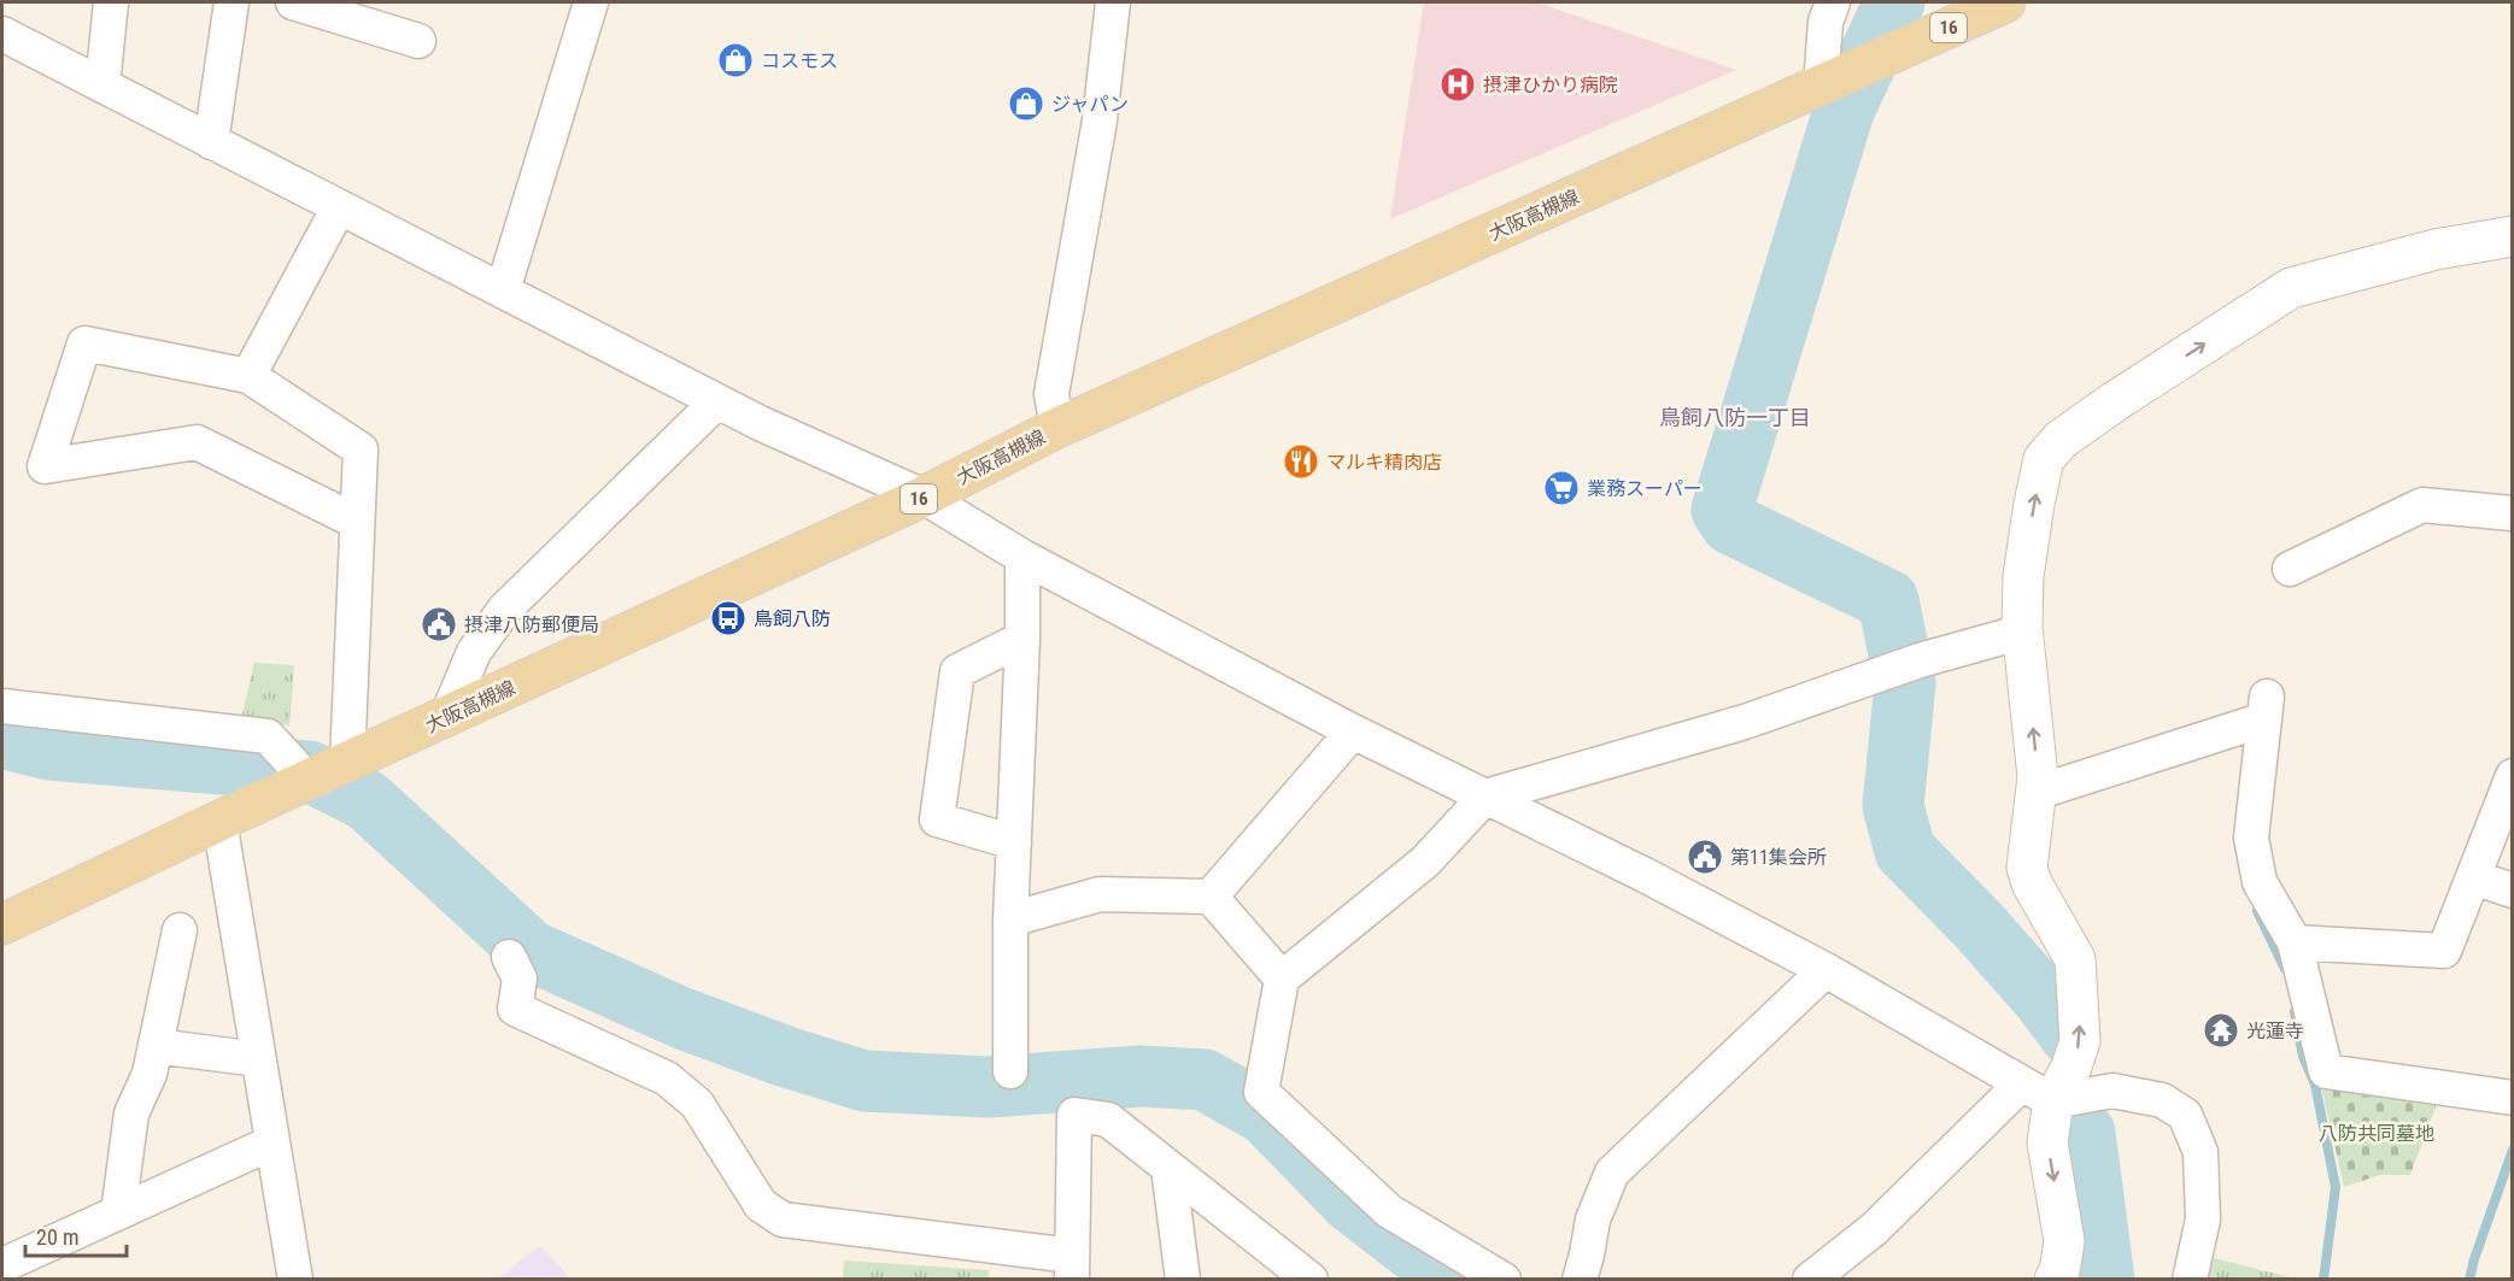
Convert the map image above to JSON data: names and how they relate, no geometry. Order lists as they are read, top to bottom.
{
  "streets": {
    "main road": ["16", "大阪高槻線"]
  },
  "districts": ["鳥飼八防一丁目"],
  "parks": ["八防共同墓地"],
  "places": {
    "shop": ["コスモス", "ジャパン"],
    "hospital": ["摂津ひかり病院"],
    "restaurant": ["マルキ精肉店"],
    "supermarket": ["業務スーパー"],
    "bus stop": ["鳥飼八防"],
    "public building": ["摂津八防郵便局", "第11集会所"],
    "temple": ["光蓮寺"]
  },
  "scale_bar": "20 m"
}
